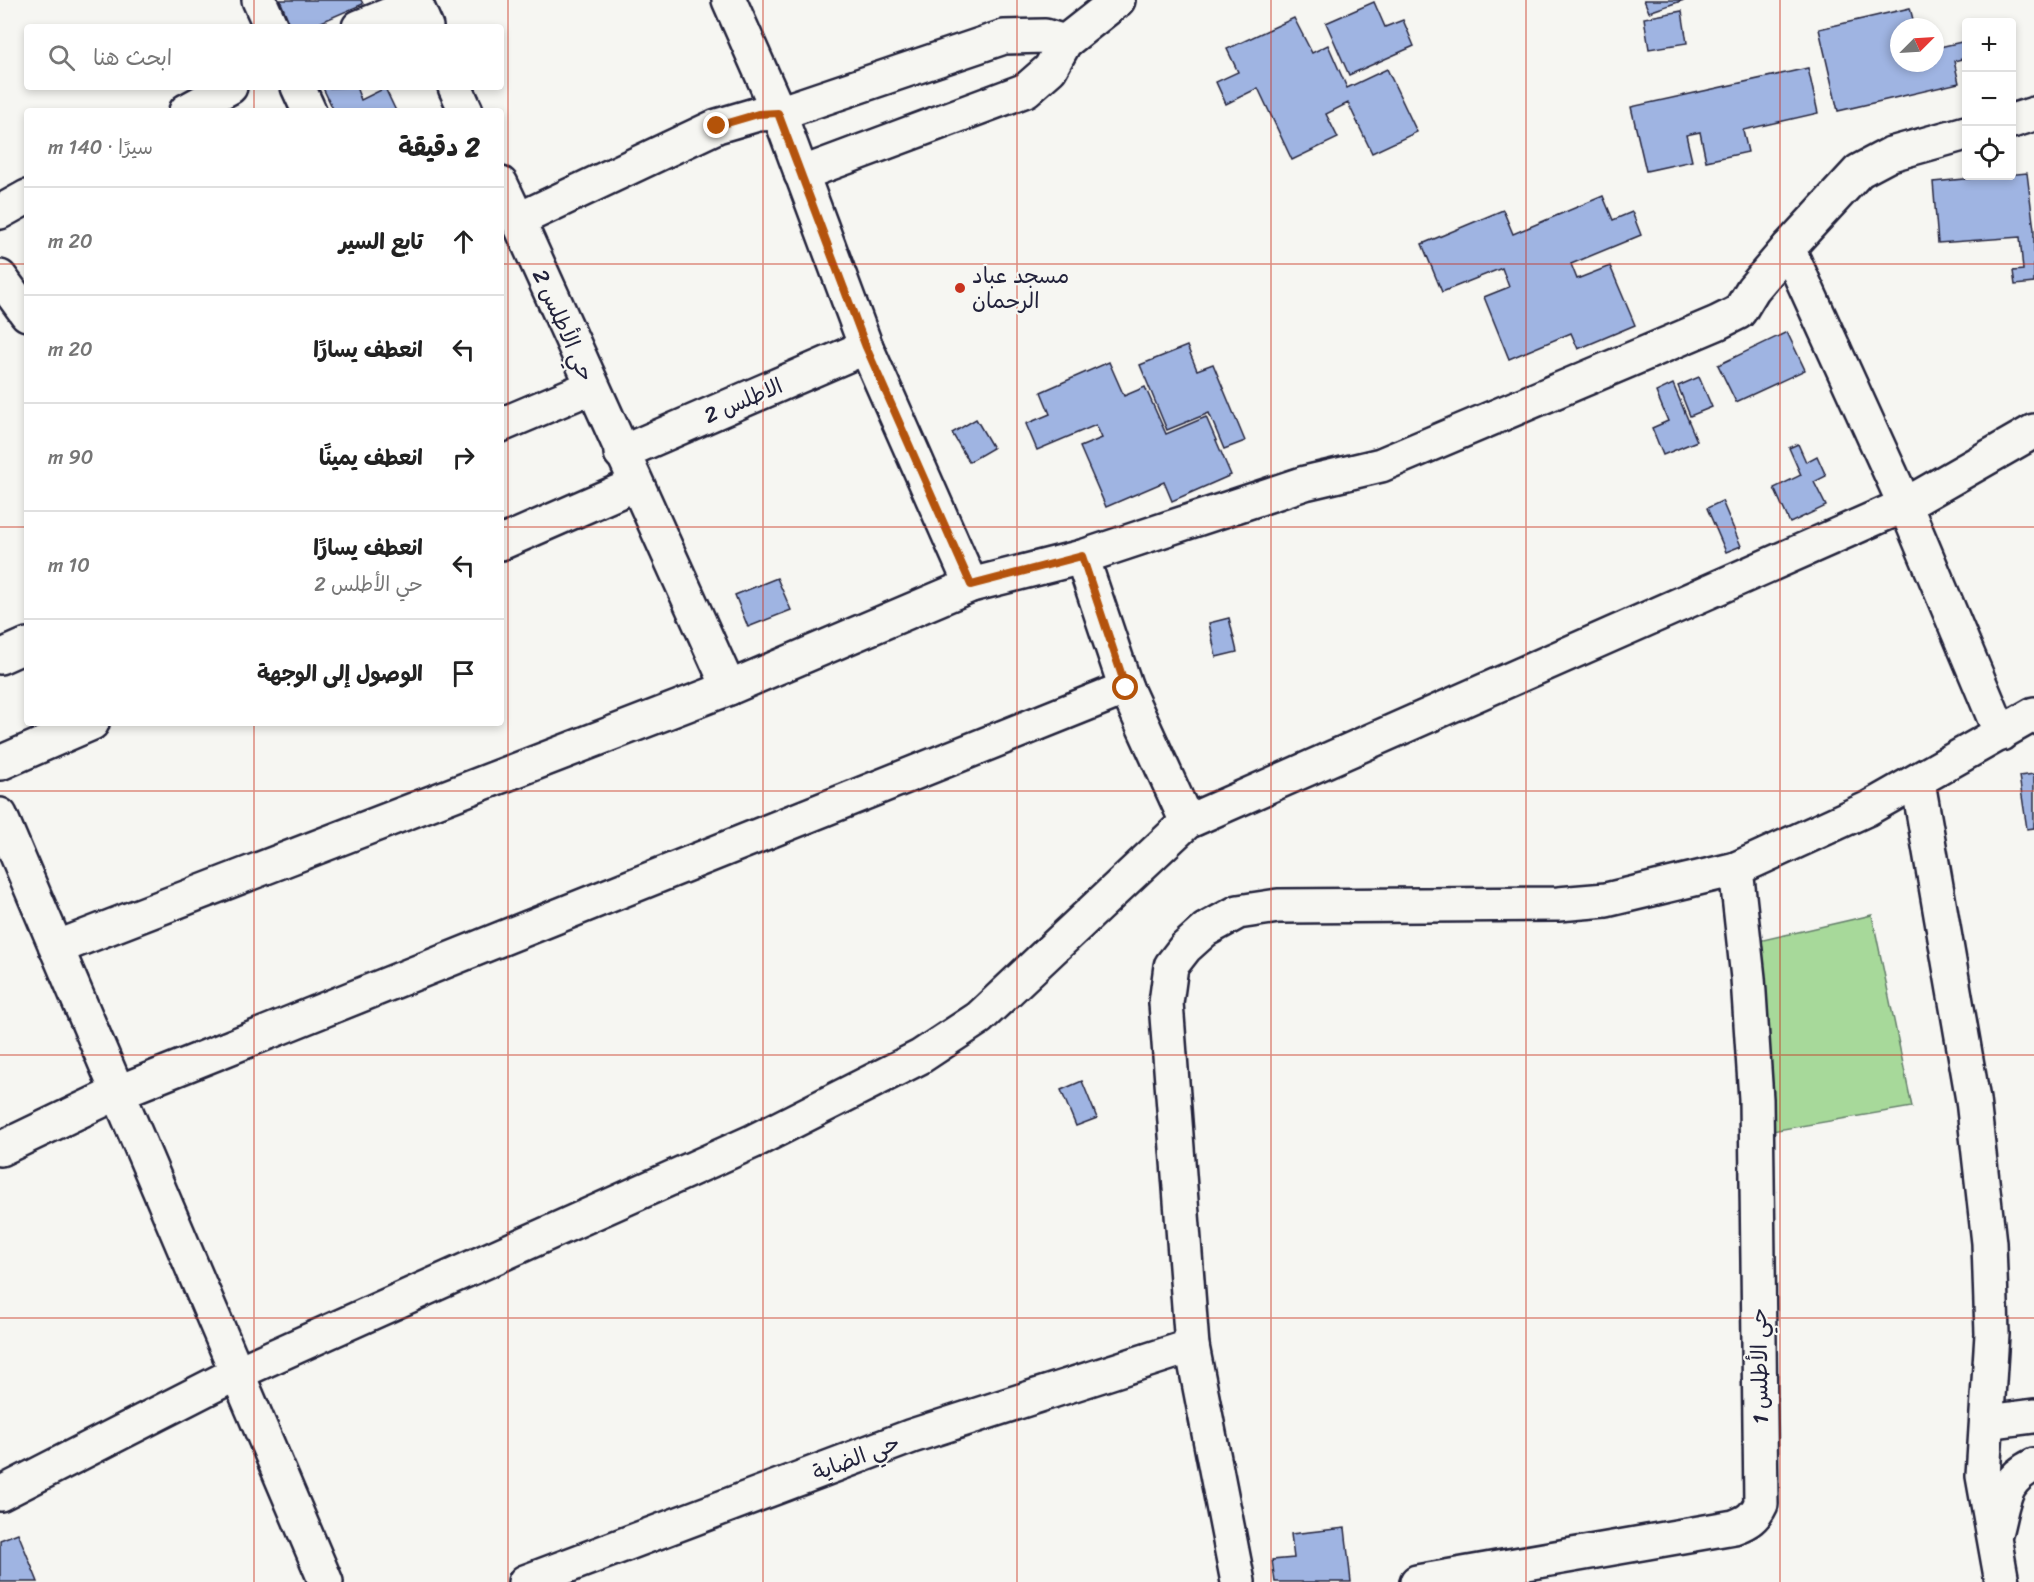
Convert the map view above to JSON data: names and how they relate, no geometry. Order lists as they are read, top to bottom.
{
  "streets": {
    "street": [
      "حي الأطلس 2",
      "الاطلس 2",
      "حي الأطلس 1",
      "حي الضاية"
    ]
  },
  "crossings": [
    ["حي الأطلس 2", "الاطلس 2"]
  ],
  "places": ["مسجد عباد الرحمان"],
  "north": "top right",
  "page": {
    "map_buttons": ["+", "−"],
    "search": "ابحث هنا",
    "heading": ["2 دقيقة", "سيرًا · 140 m"],
    "list": [
      ["تابع السير", "20 m"],
      ["انعطف يسارًا", "20 m"],
      ["انعطف يمينًا", "90 m"],
      ["انعطف يسارًا", "حي الأطلس 2", "10 m"],
      "الوصول إلى الوجهة"
    ]
  }
}
